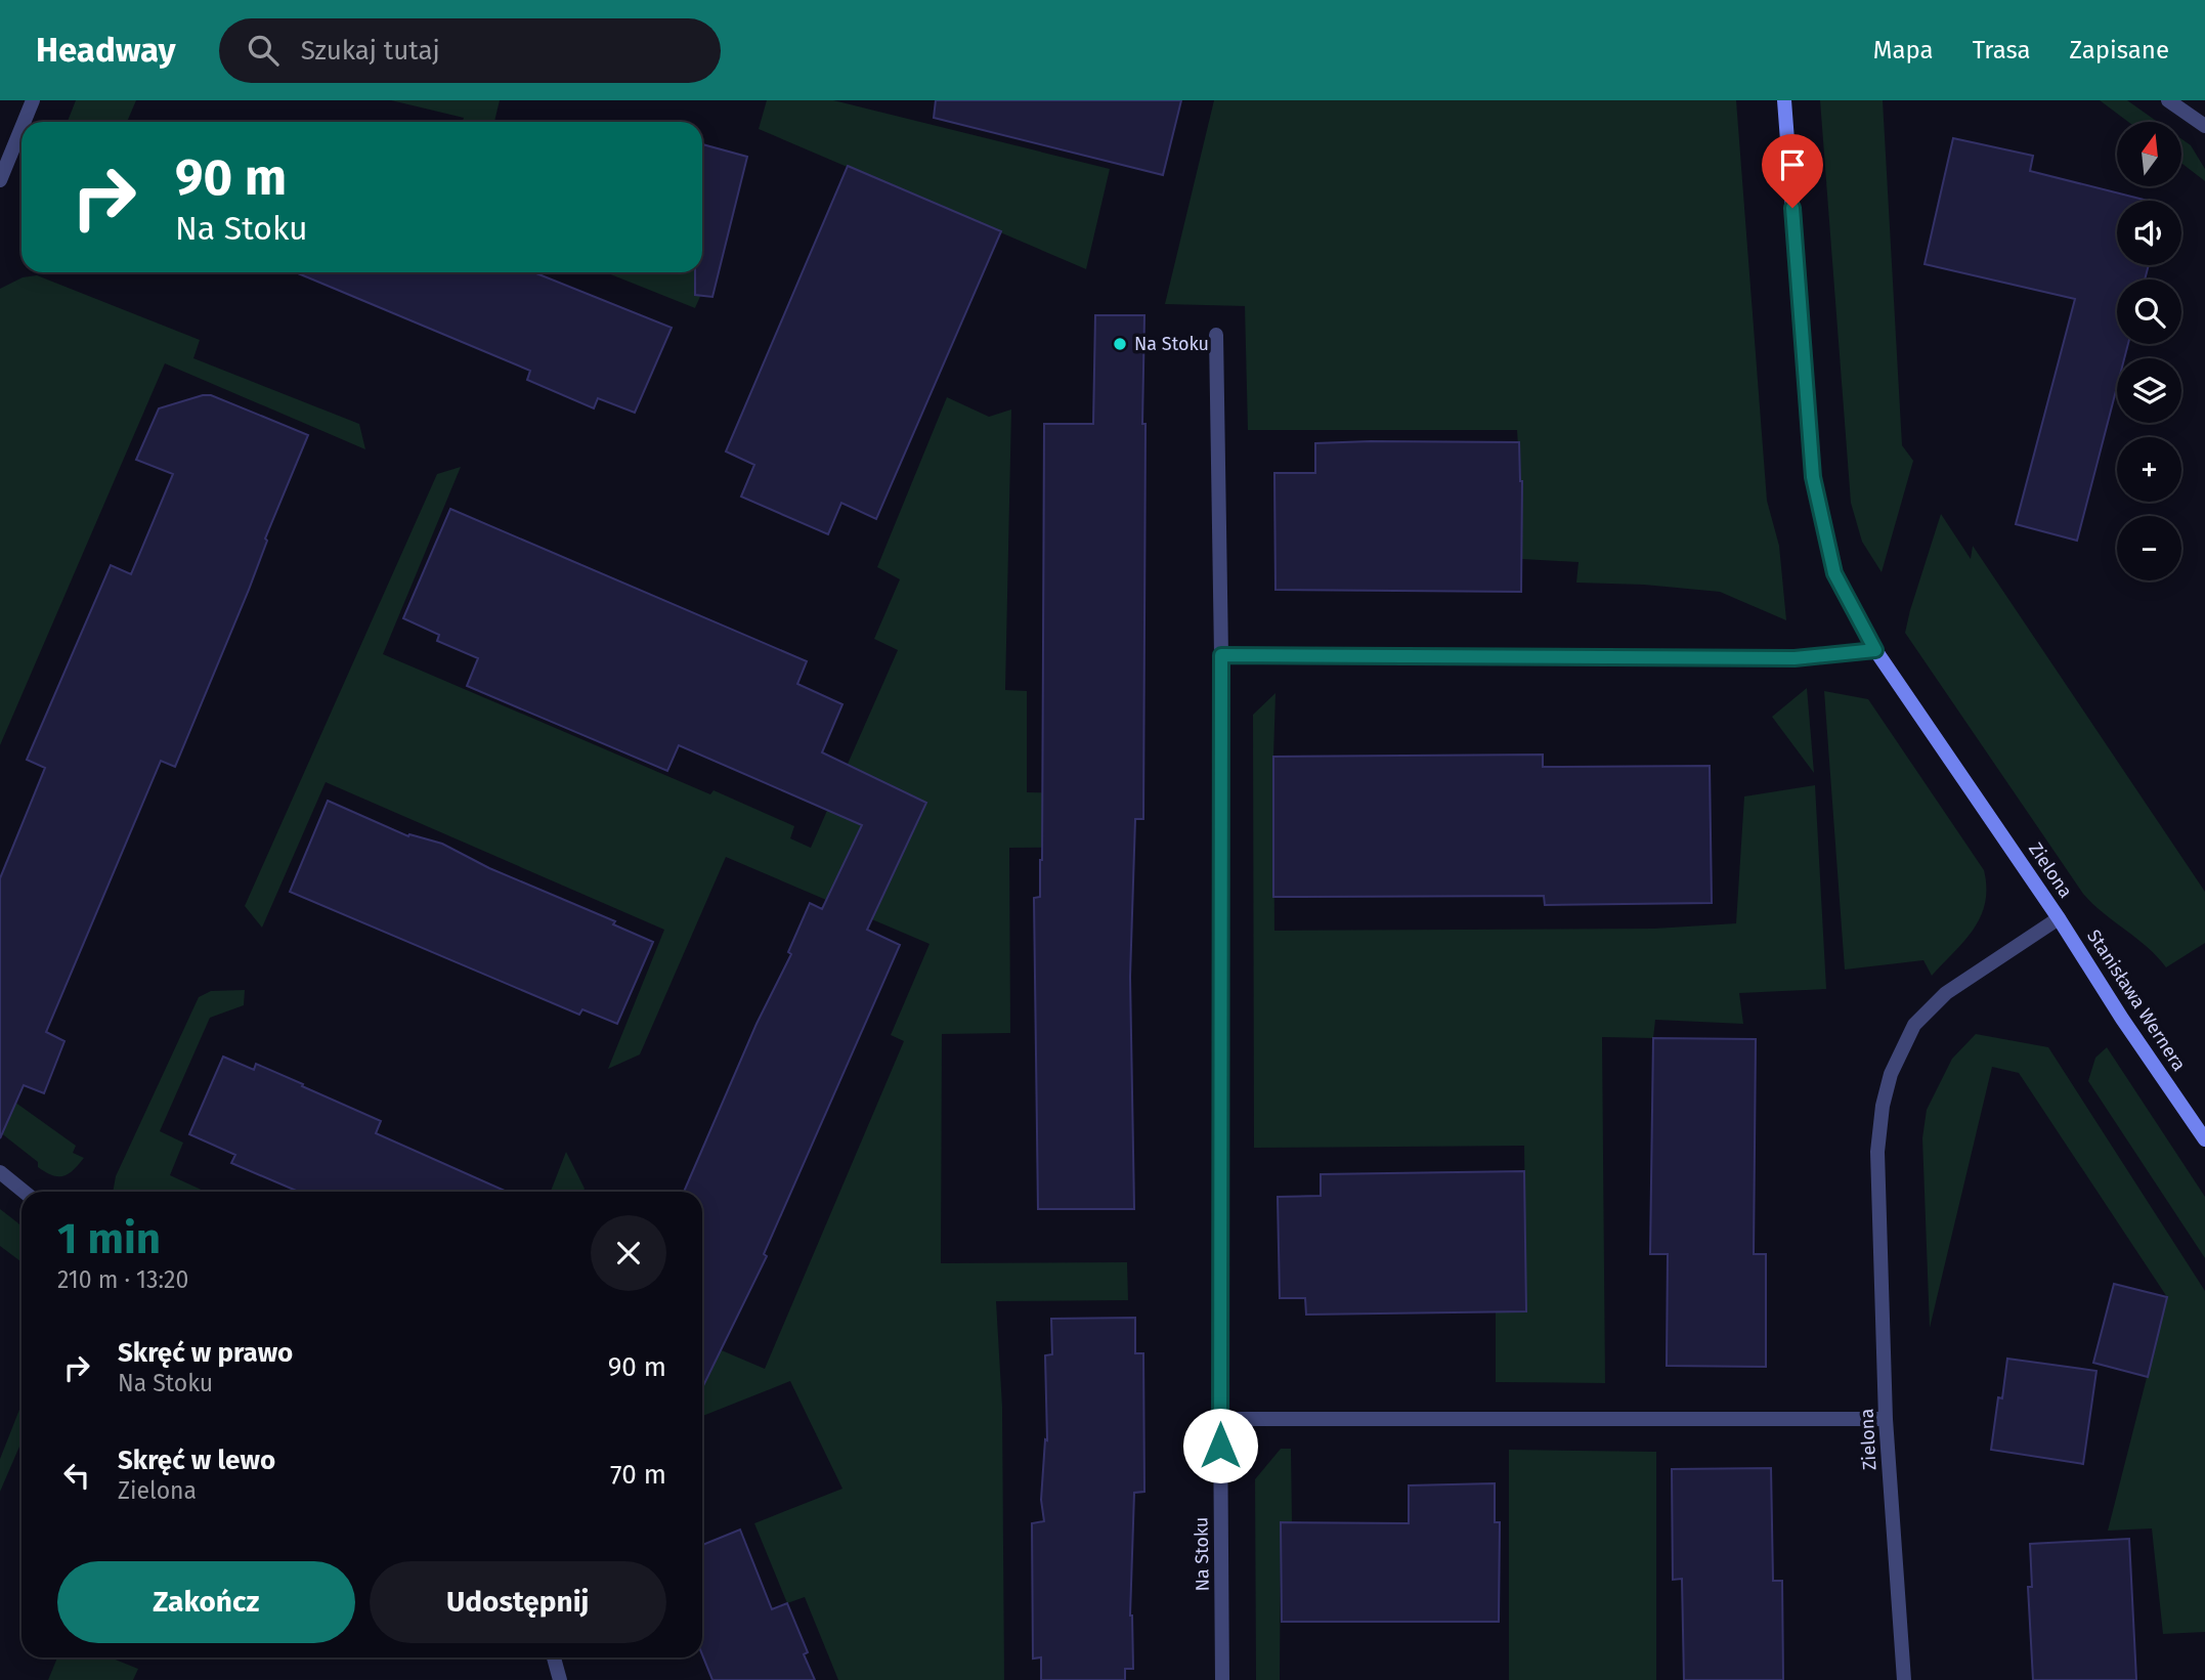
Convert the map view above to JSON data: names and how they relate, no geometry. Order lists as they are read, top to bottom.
{
  "streets": {
    "street": ["Zielona", "Stanisława Wernera", "Na Stoku"]
  },
  "crossings": [
    ["Zielona", "Stanisława Wernera"]
  ],
  "places": ["Na Stoku"],
  "north": "top",
  "page": {
    "header": "Headway",
    "search": "Szukaj tutaj",
    "nav": ["Mapa", "Trasa", "Zapisane"],
    "map_buttons": ["+", "−"],
    "turn": ["90 m", "Na Stoku"],
    "heading": ["1 min", "210 m · 13:20"],
    "list": [
      {
        "name": "Skręć w prawo",
        "note": "Na Stoku",
        "value": "90 m"
      },
      {
        "name": "Skręć w lewo",
        "note": "Zielona",
        "value": "70 m"
      }
    ],
    "buttons": ["Zakończ", "Udostępnij"]
  }
}
